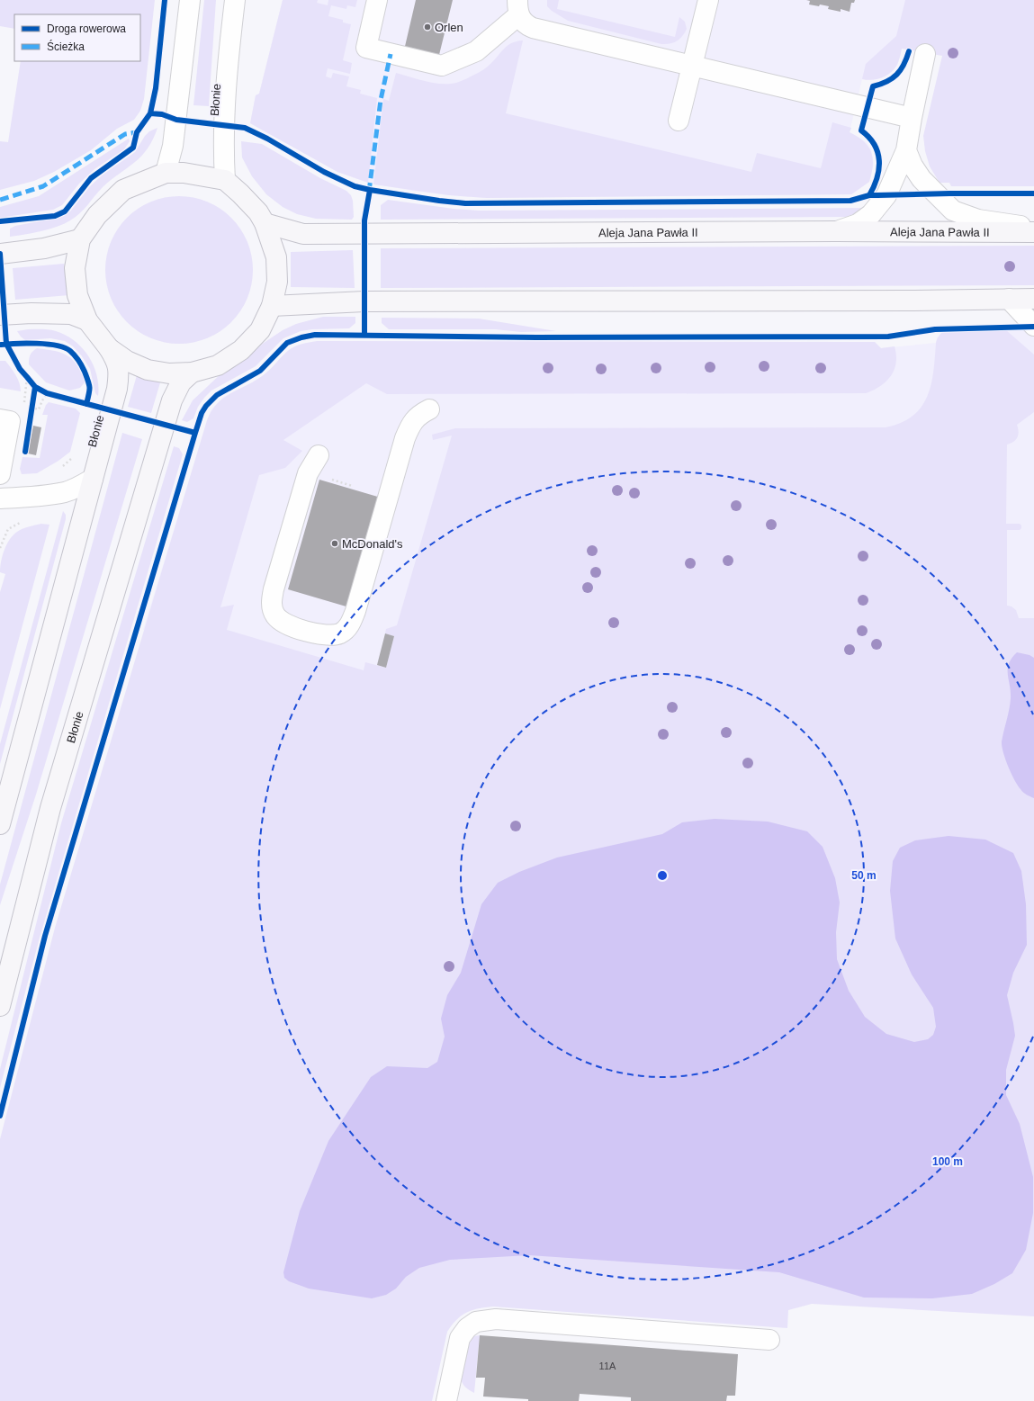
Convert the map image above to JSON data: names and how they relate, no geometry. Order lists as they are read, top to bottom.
{
  "streets": {
    "main road": ["Błonie", "Aleja Jana Pawła II"]
  },
  "places": ["Orlen", "McDonald's"],
  "house_numbers": ["11A"],
  "legend": ["Droga rowerowa", "Ścieżka"],
  "rings": ["50 m", "100 m"]
}
